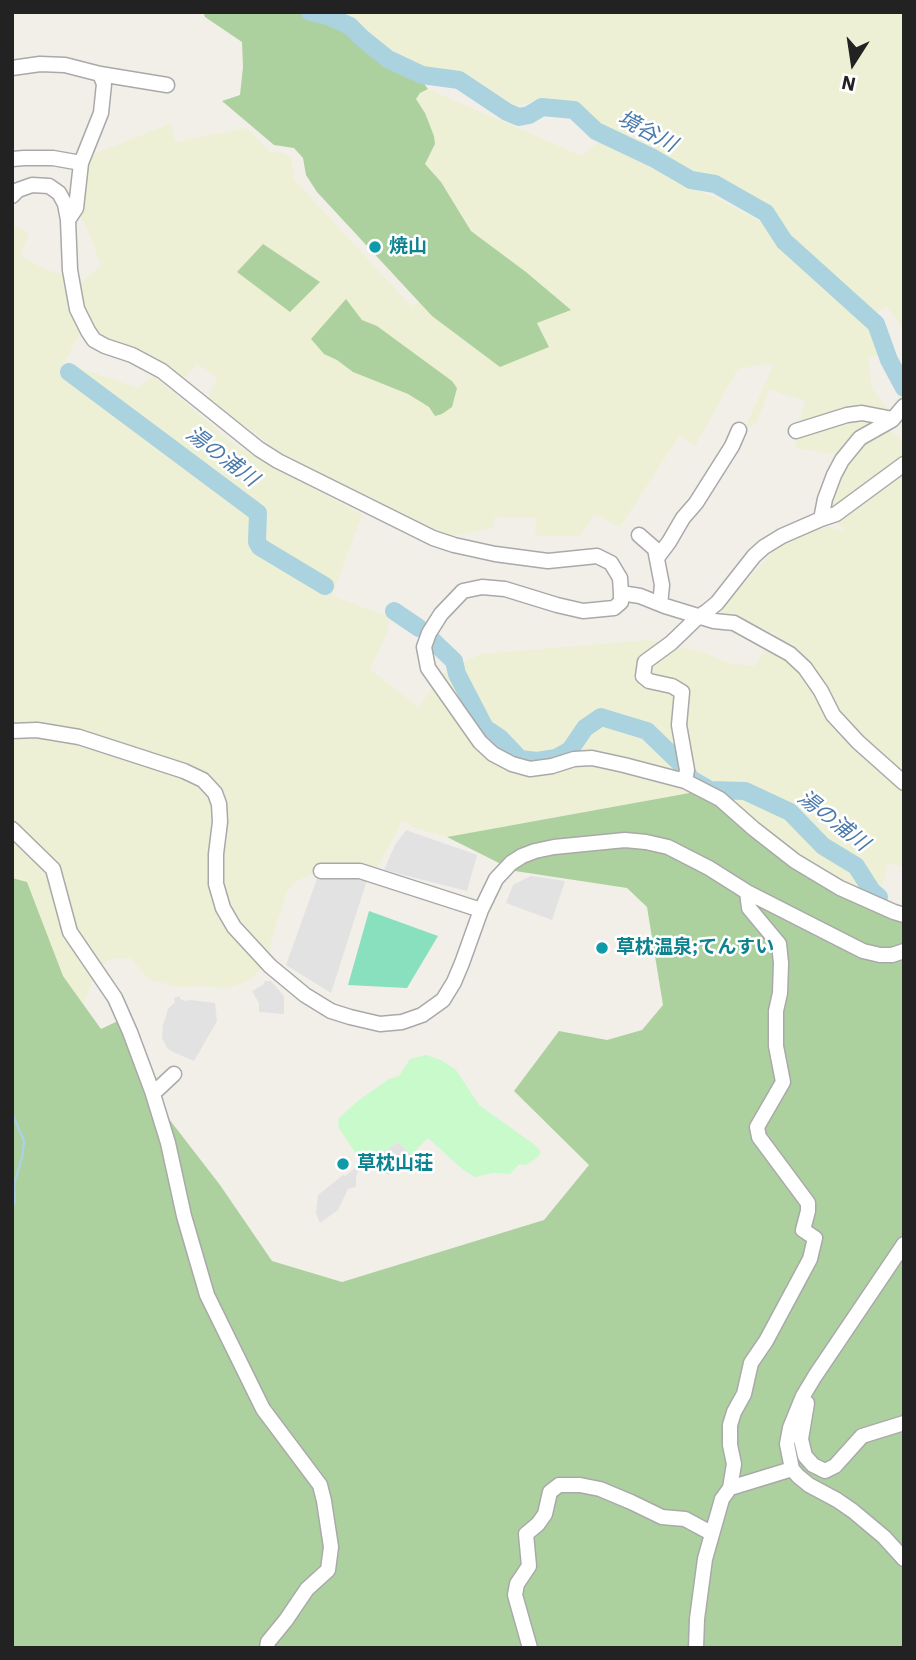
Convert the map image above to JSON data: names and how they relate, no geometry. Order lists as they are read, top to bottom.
{
  "water": ["境谷川", "湯の浦川"],
  "places": ["焼山", "草枕温泉;てんすい", "草枕山荘"],
  "north": "bottom"
}
